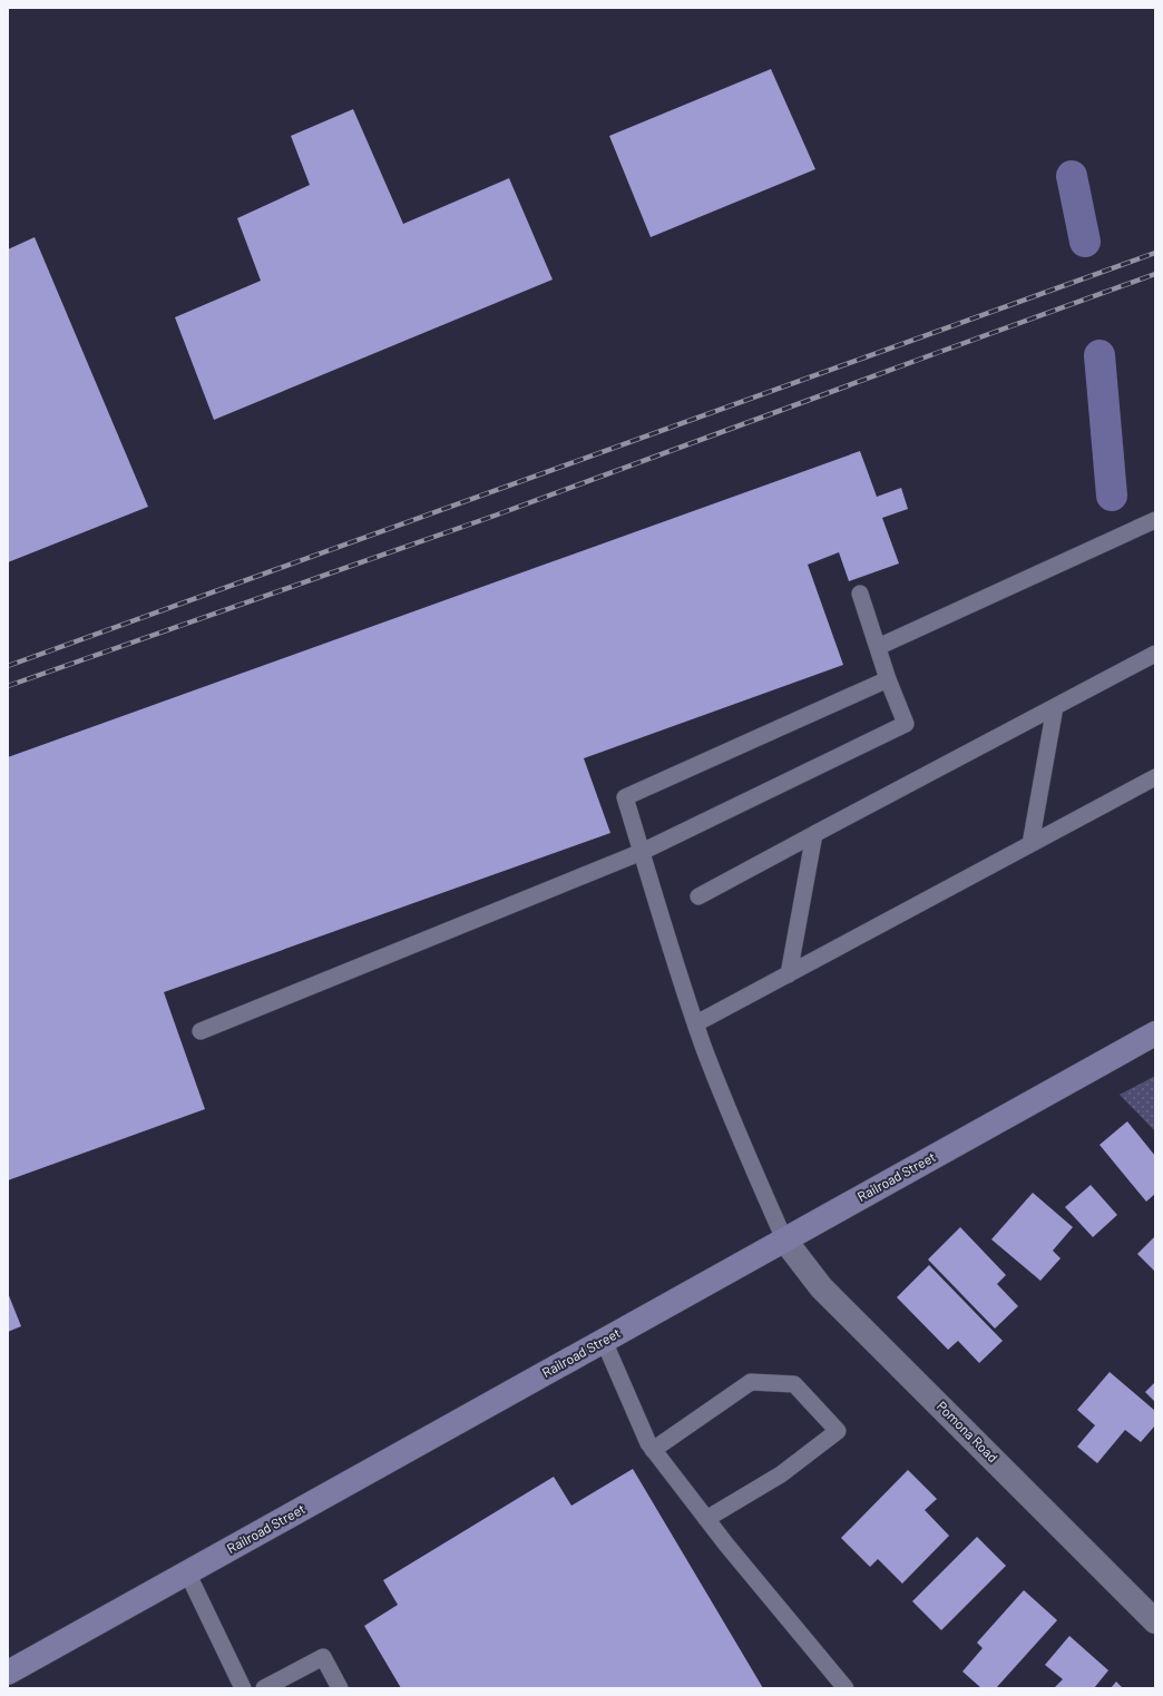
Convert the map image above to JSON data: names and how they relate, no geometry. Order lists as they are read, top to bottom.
{
  "streets": {
    "main road": ["Railroad Street"],
    "street": ["Pomona Road"]
  },
  "crossings": [
    ["Railroad Street", "Pomona Road"]
  ]
}
